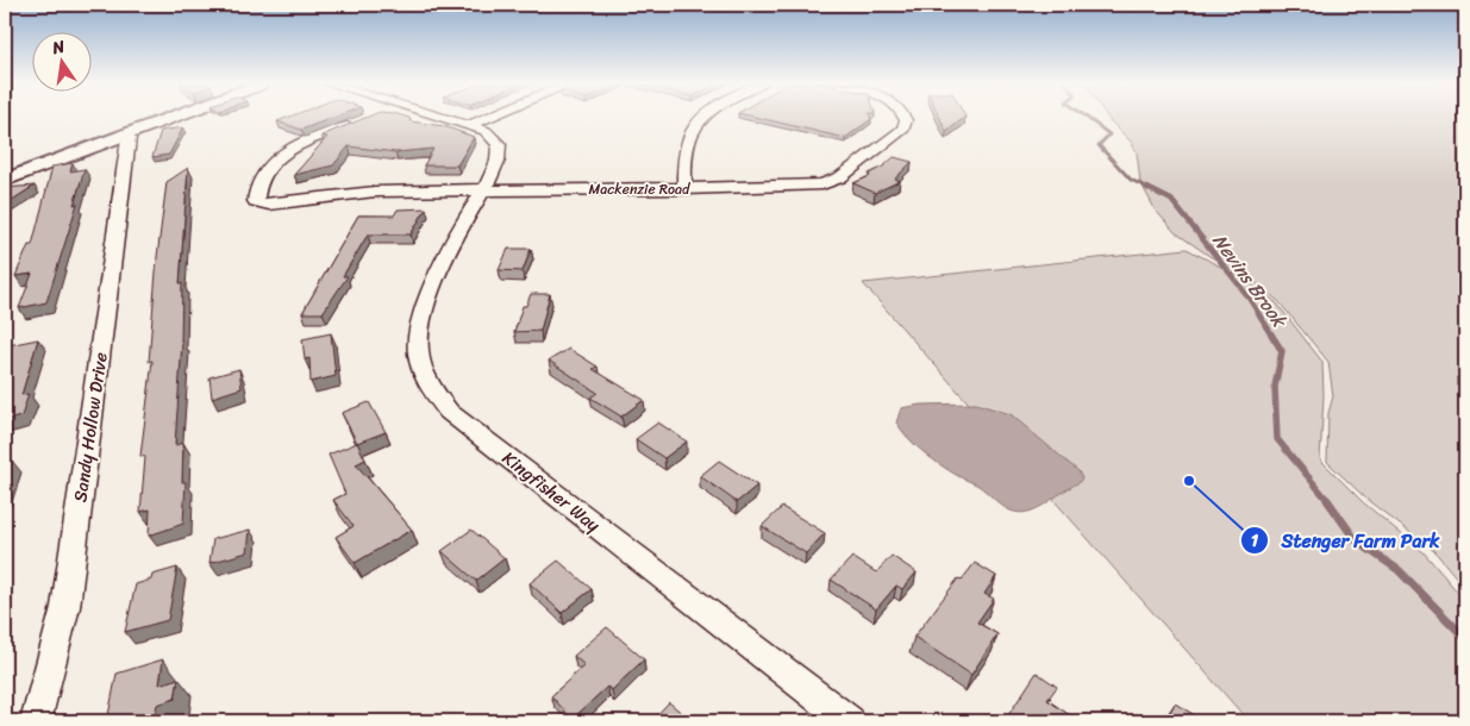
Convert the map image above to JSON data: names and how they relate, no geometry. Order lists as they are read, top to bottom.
{
  "streets": {
    "street": ["Mackenzie Road", "Sandy Hollow Drive", "Kingfisher Way"]
  },
  "crossings": [
    ["Mackenzie Road", "Kingfisher Way"]
  ],
  "water": ["Nevins Brook"],
  "places": ["Stenger Farm Park"],
  "north": "top"
}
